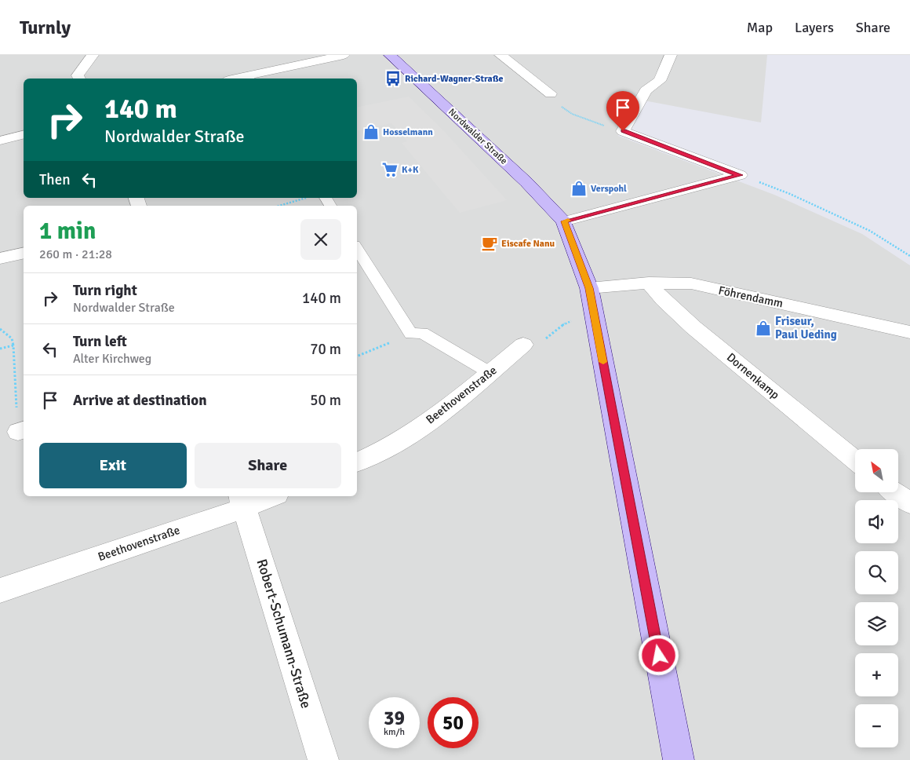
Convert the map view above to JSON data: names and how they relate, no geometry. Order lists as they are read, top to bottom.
{
  "streets": {
    "main road": ["Nordwalder Straße"],
    "street": [
      "Föhrendamm",
      "Dornenkamp",
      "Beethovenstraße",
      "Robert-Schumann-Straße"
    ]
  },
  "crossings": [
    ["Nordwalder Straße", "Föhrendamm"],
    ["Föhrendamm", "Dornenkamp"],
    ["Beethovenstraße", "Robert-Schumann-Straße"]
  ],
  "places": {
    "bus stop": ["Richard-Wagner-Straße"],
    "shop": ["Hosselmann", "Verspohl", "Friseur, Paul Ueding"],
    "supermarket": ["K+K"],
    "cafe": ["Eiscafe Nanu"]
  },
  "north": "top left",
  "page": {
    "header": "Turnly",
    "nav": ["Map", "Layers", "Share"],
    "turn": ["140 m", "Nordwalder Straße"],
    "then": "Then",
    "heading": ["1 min", "260 m · 21:28"],
    "list": [
      {
        "name": "Turn right",
        "note": "Nordwalder Straße",
        "value": "140 m"
      },
      {
        "name": "Turn left",
        "note": "Alter Kirchweg",
        "value": "70 m"
      },
      {
        "name": "Arrive at destination",
        "value": "50 m"
      }
    ],
    "buttons": ["Exit", "Share"],
    "map_buttons": ["+", "−"],
    "speed": "39 km/h",
    "limit": "50"
  }
}
